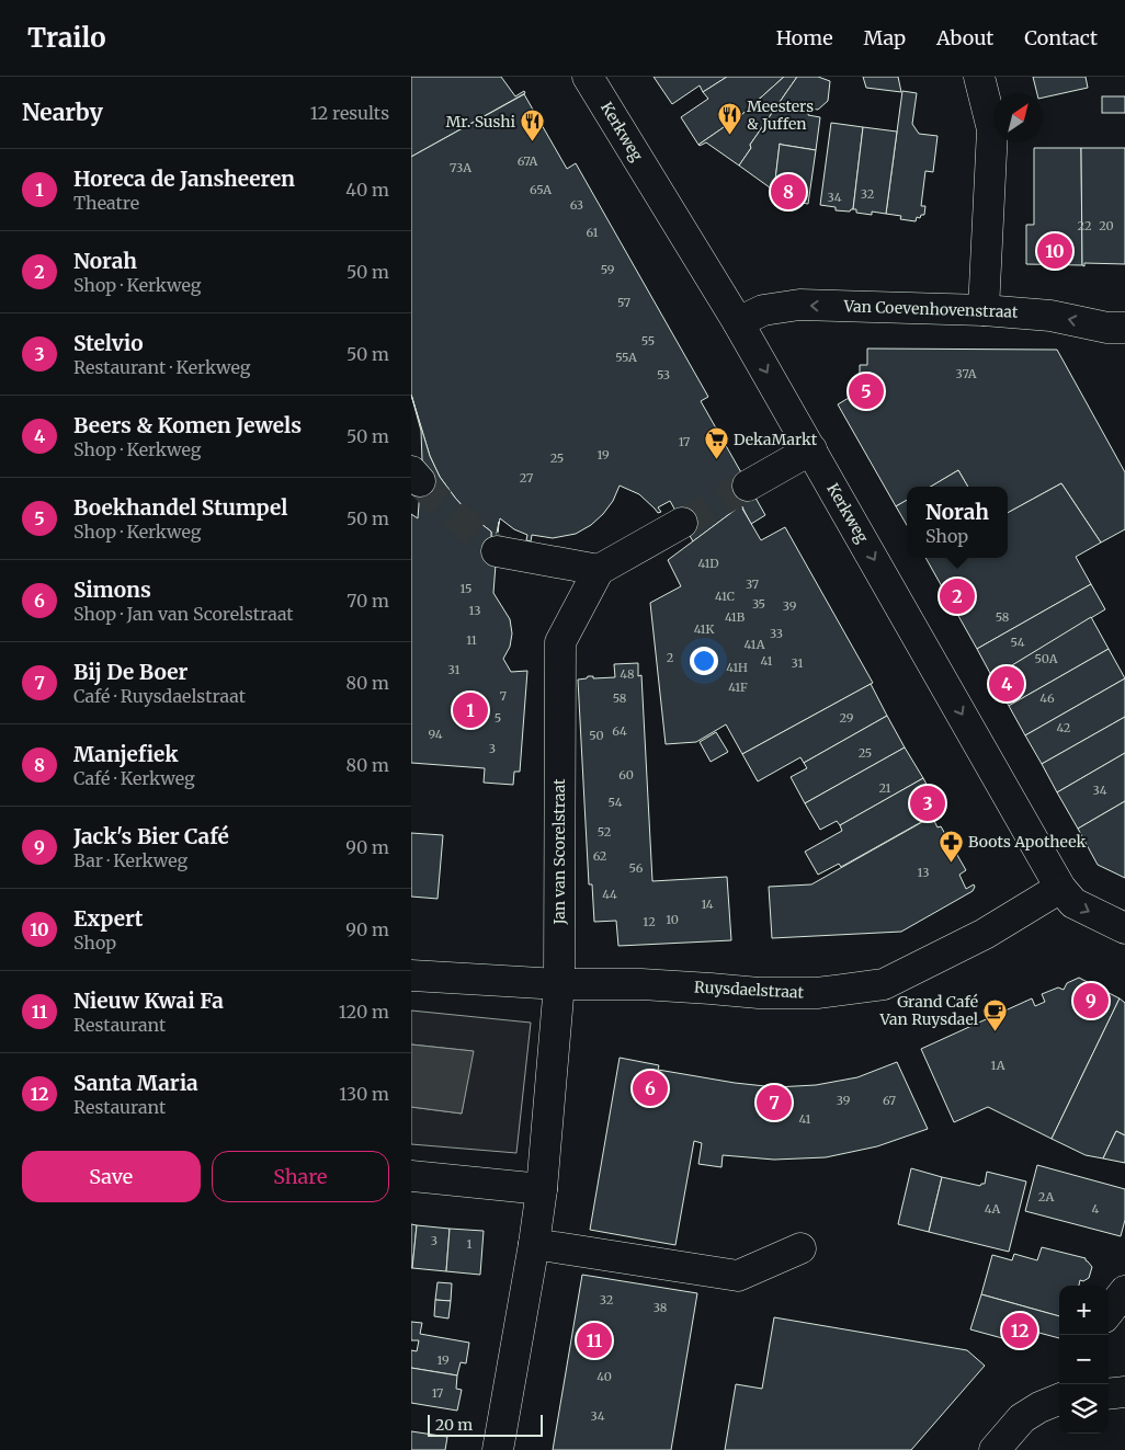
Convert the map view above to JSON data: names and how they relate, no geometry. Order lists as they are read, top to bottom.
{
  "streets": {
    "street": [
      "Kerkweg",
      "Van Coevenhovenstraat",
      "Jan van Scorelstraat",
      "Ruysdaelstraat"
    ]
  },
  "crossings": [
    ["Kerkweg", "Van Coevenhovenstraat"],
    ["Kerkweg", "Ruysdaelstraat"],
    ["Jan van Scorelstraat", "Ruysdaelstraat"]
  ],
  "one_way": ["Kerkweg", "Van Coevenhovenstraat"],
  "places": {
    "restaurant": ["Meesters & Juffen", "Mr. Sushi"],
    "supermarket": ["DekaMarkt"],
    "pharmacy": ["Boots Apotheek"],
    "cafe": ["Grand Café Van Ruysdael"]
  },
  "house_numbers": [
    "67A",
    "73A",
    "65A",
    "32",
    "34",
    "63",
    "22",
    "20",
    "61",
    "59",
    "57",
    "55",
    "55A",
    "37A",
    "53",
    "17",
    "19",
    "25",
    "27",
    "41D",
    "37",
    "15",
    "41C",
    "35",
    "39",
    "13",
    "41B",
    "58",
    "41K",
    "33",
    "11",
    "54",
    "41A",
    "2",
    "50A",
    "41",
    "31",
    "41H",
    "31",
    "48",
    "41F",
    "7",
    "58",
    "46",
    "5",
    "29",
    "42",
    "64",
    "94",
    "50",
    "3",
    "25",
    "60",
    "21",
    "34",
    "54",
    "52",
    "62",
    "56",
    "13",
    "44",
    "14",
    "10",
    "12",
    "1A",
    "39",
    "67",
    "41",
    "2A",
    "4A",
    "4",
    "3",
    "1",
    "32",
    "38",
    "19",
    "40",
    "17",
    "34"
  ],
  "scale_bar": "20 m",
  "north": "top right",
  "page": {
    "header": "Trailo",
    "nav": [
      "Home",
      "Map",
      "About",
      "Contact"
    ],
    "heading": ["Nearby", "12 results"],
    "list": [
      {
        "mark": "1",
        "name": "Horeca de Jansheeren",
        "note": "Theatre",
        "value": "40 m"
      },
      {
        "mark": "2",
        "name": "Norah",
        "note": "Shop · Kerkweg",
        "value": "50 m"
      },
      {
        "mark": "3",
        "name": "Stelvio",
        "note": "Restaurant · Kerkweg",
        "value": "50 m"
      },
      {
        "mark": "4",
        "name": "Beers & Komen Jewels",
        "note": "Shop · Kerkweg",
        "value": "50 m"
      },
      {
        "mark": "5",
        "name": "Boekhandel Stumpel",
        "note": "Shop · Kerkweg",
        "value": "50 m"
      },
      {
        "mark": "6",
        "name": "Simons",
        "note": "Shop · Jan van Scorelstraat",
        "value": "70 m"
      },
      {
        "mark": "7",
        "name": "Bij De Boer",
        "note": "Café · Ruysdaelstraat",
        "value": "80 m"
      },
      {
        "mark": "8",
        "name": "Manjefiek",
        "note": "Café · Kerkweg",
        "value": "80 m"
      },
      {
        "mark": "9",
        "name": "Jack's Bier Café",
        "note": "Bar · Kerkweg",
        "value": "90 m"
      },
      {
        "mark": "10",
        "name": "Expert",
        "note": "Shop",
        "value": "90 m"
      },
      {
        "mark": "11",
        "name": "Nieuw Kwai Fa",
        "note": "Restaurant",
        "value": "120 m"
      },
      {
        "mark": "12",
        "name": "Santa Maria",
        "note": "Restaurant",
        "value": "130 m"
      }
    ],
    "pins": [
      "8",
      "10",
      "5",
      "2",
      "4",
      "1",
      "3",
      "9",
      "6",
      "7",
      "12",
      "11"
    ],
    "popup": ["Norah", "Shop"],
    "buttons": ["Save", "Share"],
    "map_buttons": ["+", "−"],
    "scale": "20 m"
  }
}
